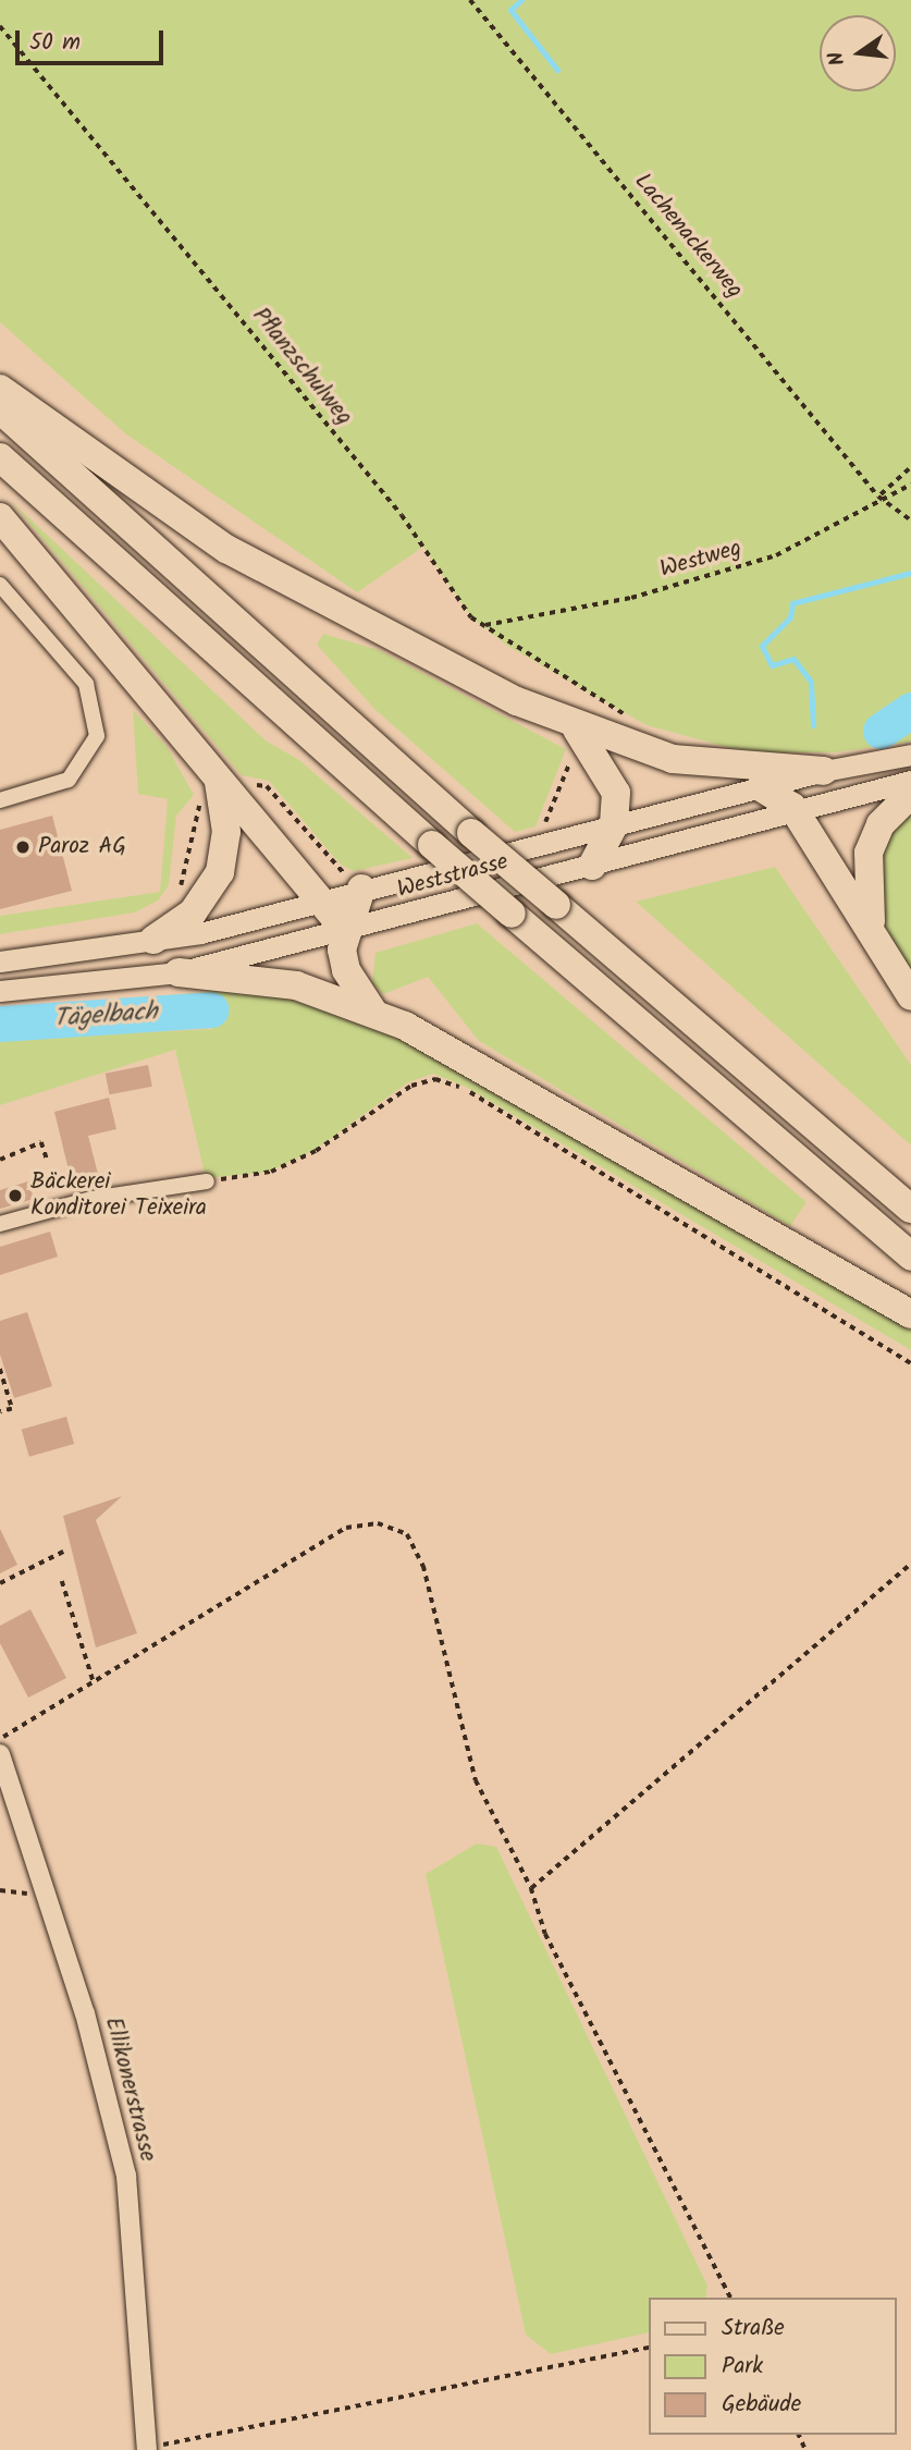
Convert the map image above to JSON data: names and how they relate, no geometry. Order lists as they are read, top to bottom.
{
  "streets": {
    "main road": ["Weststrasse"],
    "street": ["Ellikonerstrasse"],
    "path": ["Lachenackerweg", "Pflanzschulweg", "Westweg"]
  },
  "crossings": [
    ["Lachenackerweg", "Westweg"],
    ["Pflanzschulweg", "Westweg"]
  ],
  "water": ["Tägelbach"],
  "places": ["Paroz AG", "Bäckerei Konditorei Teixeira"],
  "legend": ["Straße", "Park", "Gebäude"],
  "scale_bar": "50 m",
  "north": "left"
}
